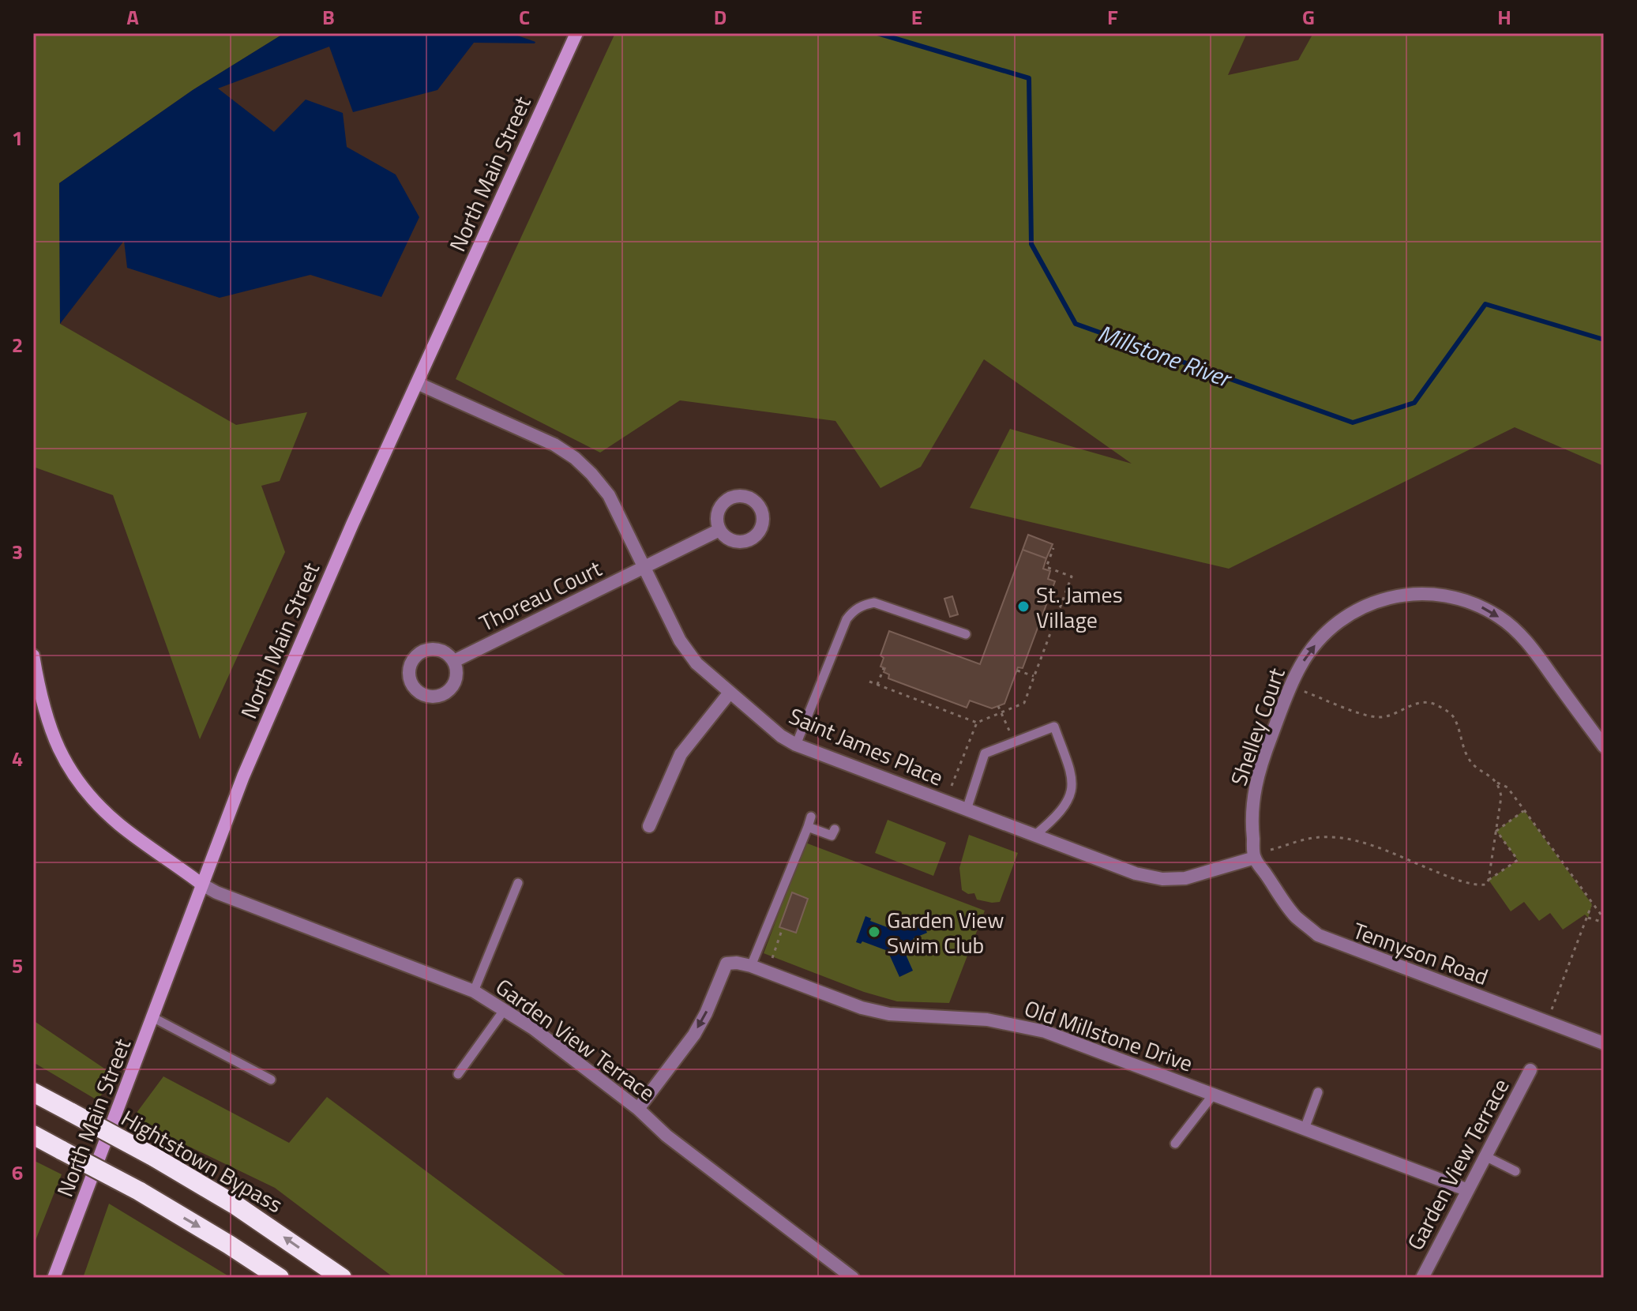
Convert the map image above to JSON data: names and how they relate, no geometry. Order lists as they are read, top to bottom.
{
  "streets": {
    "highway": ["Hightstown Bypass"],
    "street": [
      "North Main Street",
      "Thoreau Court",
      "Shelley Court",
      "Saint James Place",
      "Tennyson Road",
      "Old Millstone Drive",
      "Garden View Terrace"
    ]
  },
  "crossings": [
    ["North Main Street", "Saint James Place"],
    ["North Main Street", "Garden View Terrace"],
    ["Thoreau Court", "Saint James Place"],
    ["Shelley Court", "Saint James Place"],
    ["Shelley Court", "Tennyson Road"],
    ["Saint James Place", "Tennyson Road"],
    ["Old Millstone Drive", "Garden View Terrace"]
  ],
  "water": ["Millstone River"],
  "places": ["St. James Village", "Garden View Swim Club"],
  "grid": {
    "columns": [
      "A",
      "B",
      "C",
      "D",
      "E",
      "F",
      "G",
      "H"
    ],
    "rows": [
      "1",
      "2",
      "3",
      "4",
      "5",
      "6"
    ]
  }
}
